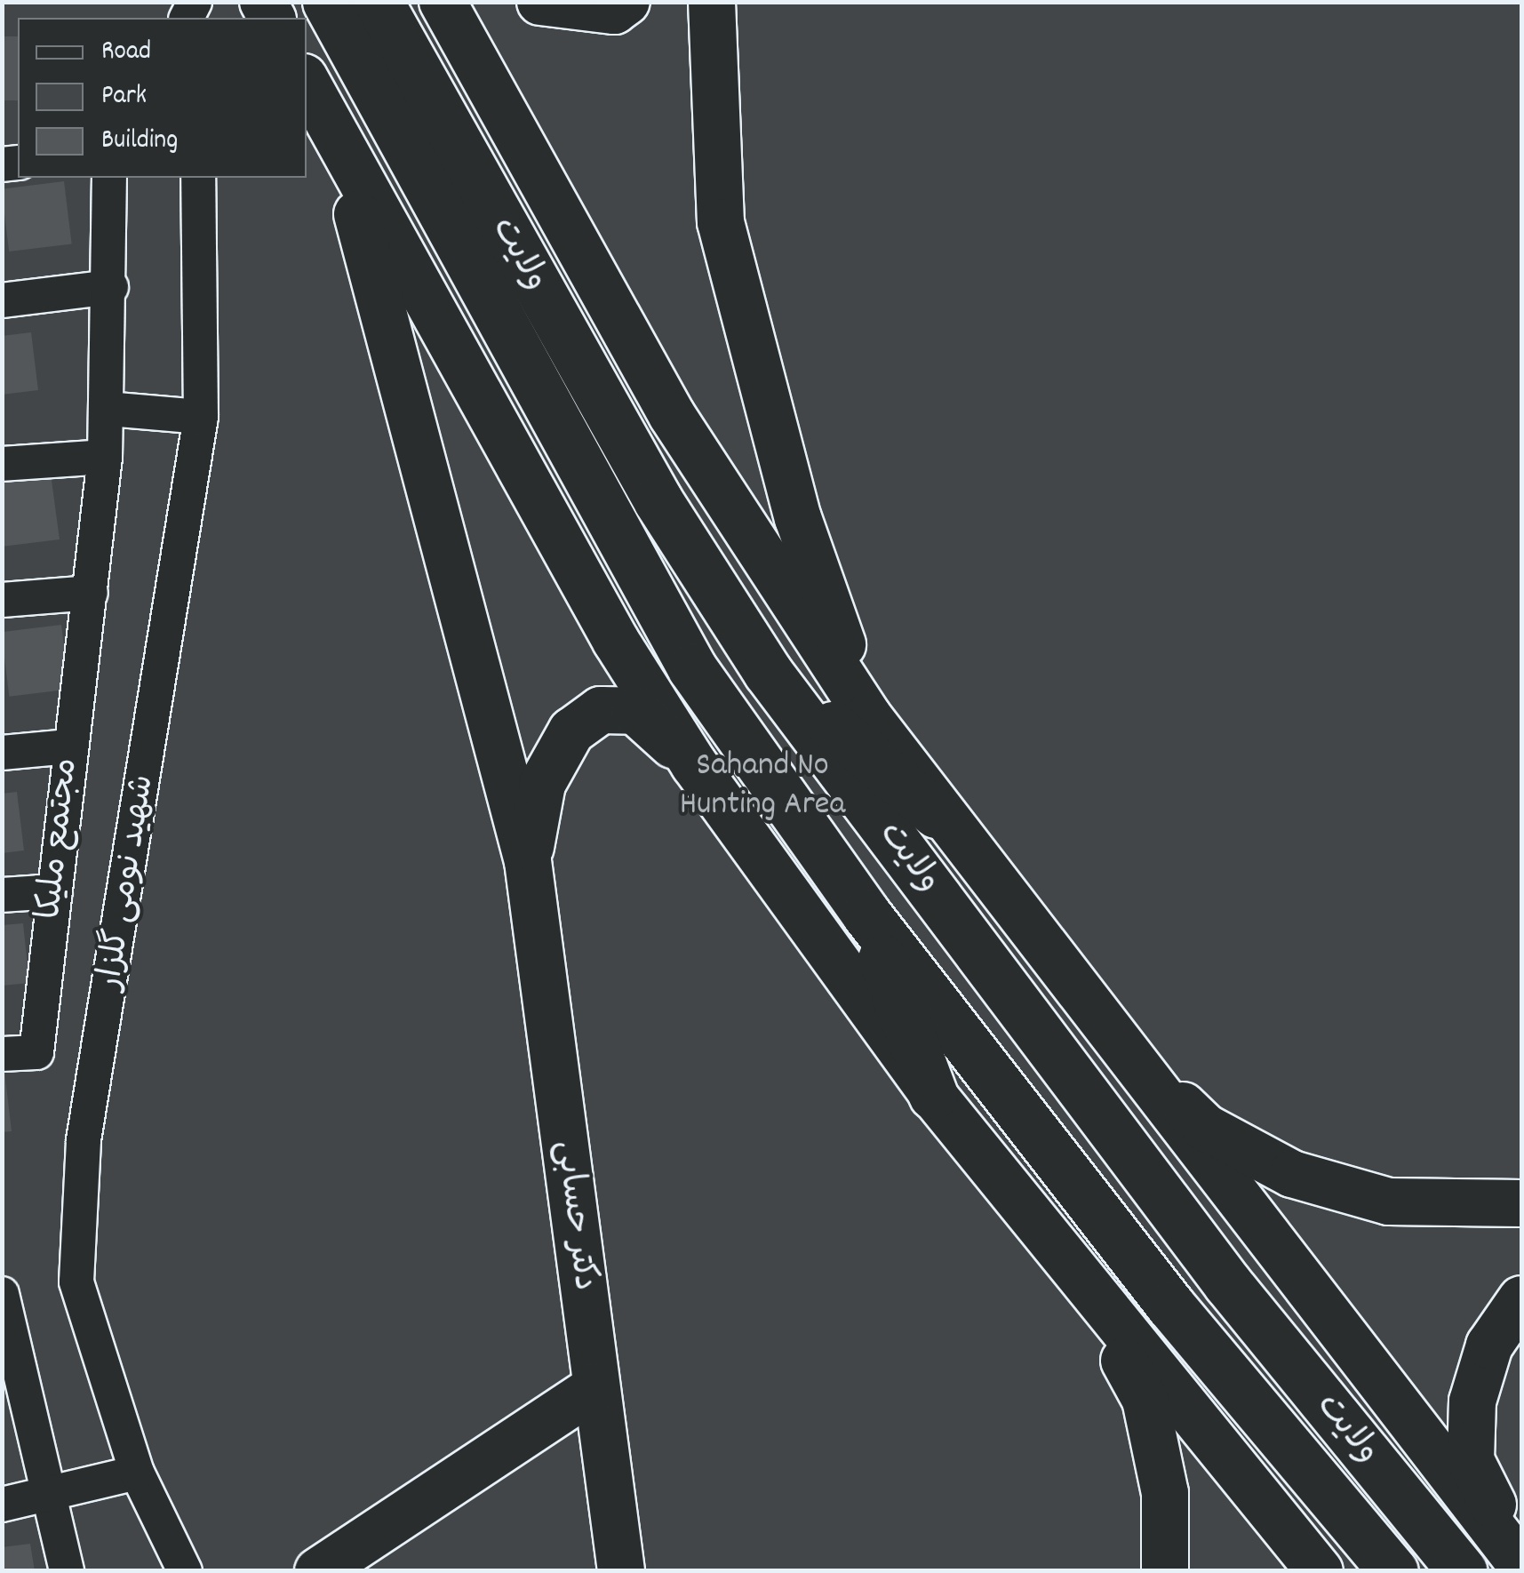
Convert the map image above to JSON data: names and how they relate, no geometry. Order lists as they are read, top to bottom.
{
  "streets": {
    "main road": ["ولایت", "دکتر حسابی"],
    "street": ["مجتمع ملیکا", "شهید نومی گلزار"]
  },
  "parks": ["Sahand No Hunting Area"],
  "legend": ["Road", "Park", "Building"]
}
